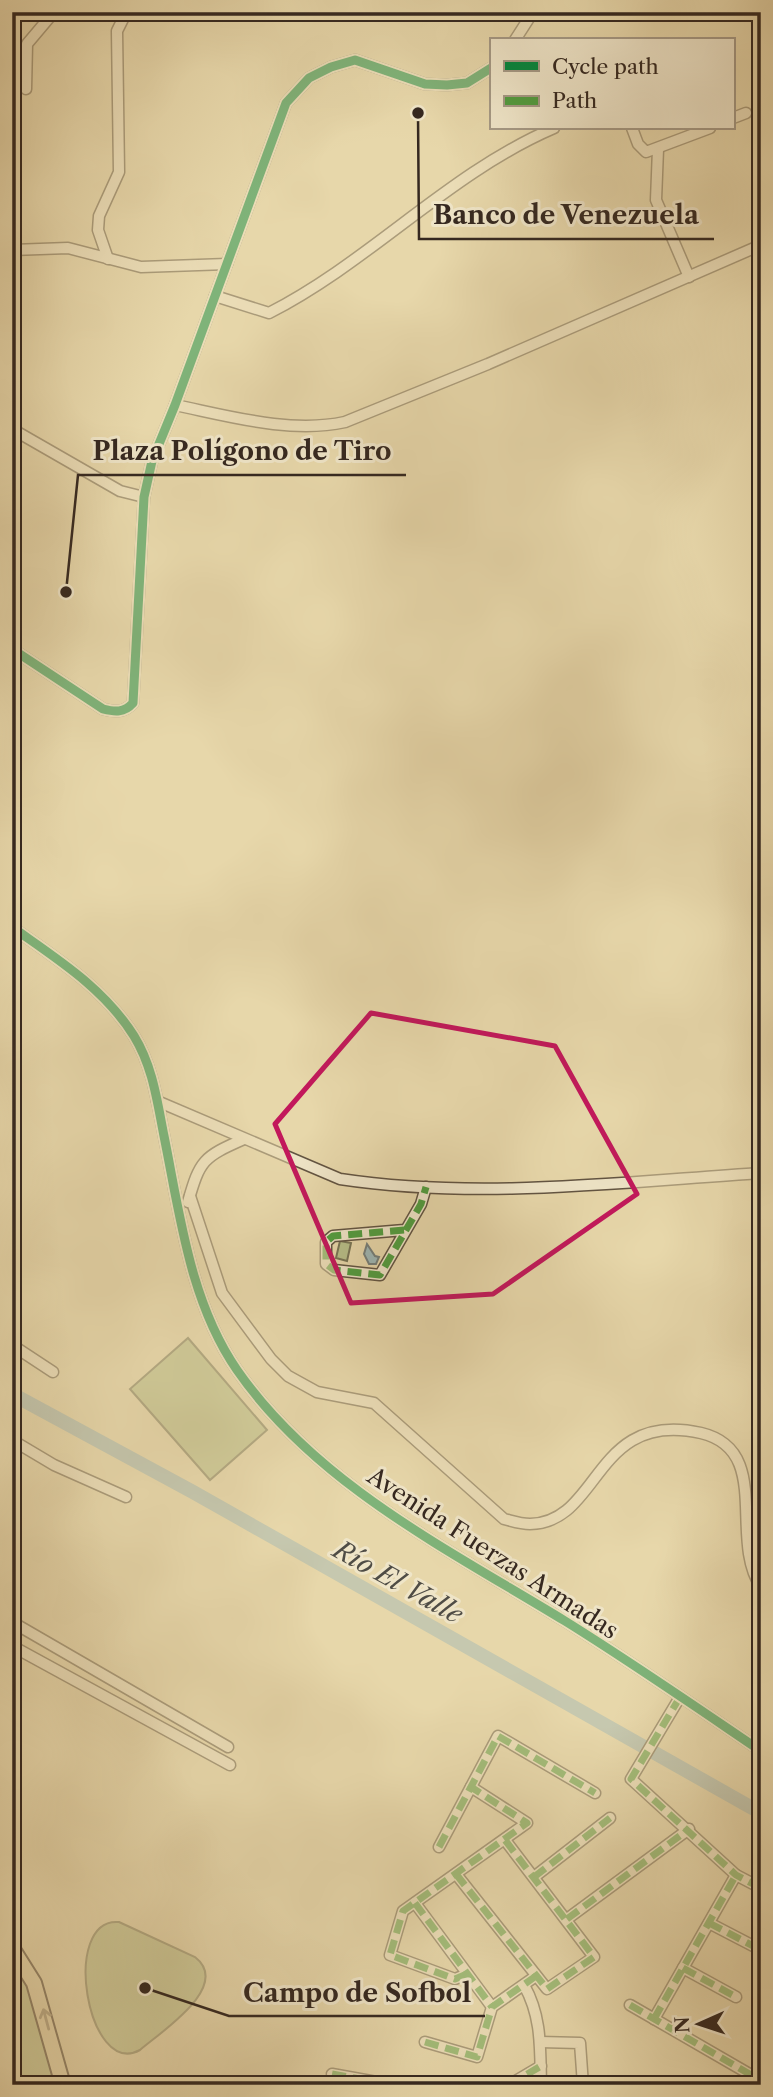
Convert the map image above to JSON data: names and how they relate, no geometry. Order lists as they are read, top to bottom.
{
  "streets": {
    "street": ["Avenida Fuerzas Armadas"]
  },
  "water": ["Río El Valle"],
  "places": ["Banco de Venezuela", "Plaza Polígono de Tiro", "Campo de Sofbol"],
  "legend": ["Cycle path", "Path"],
  "north": "left"
}
